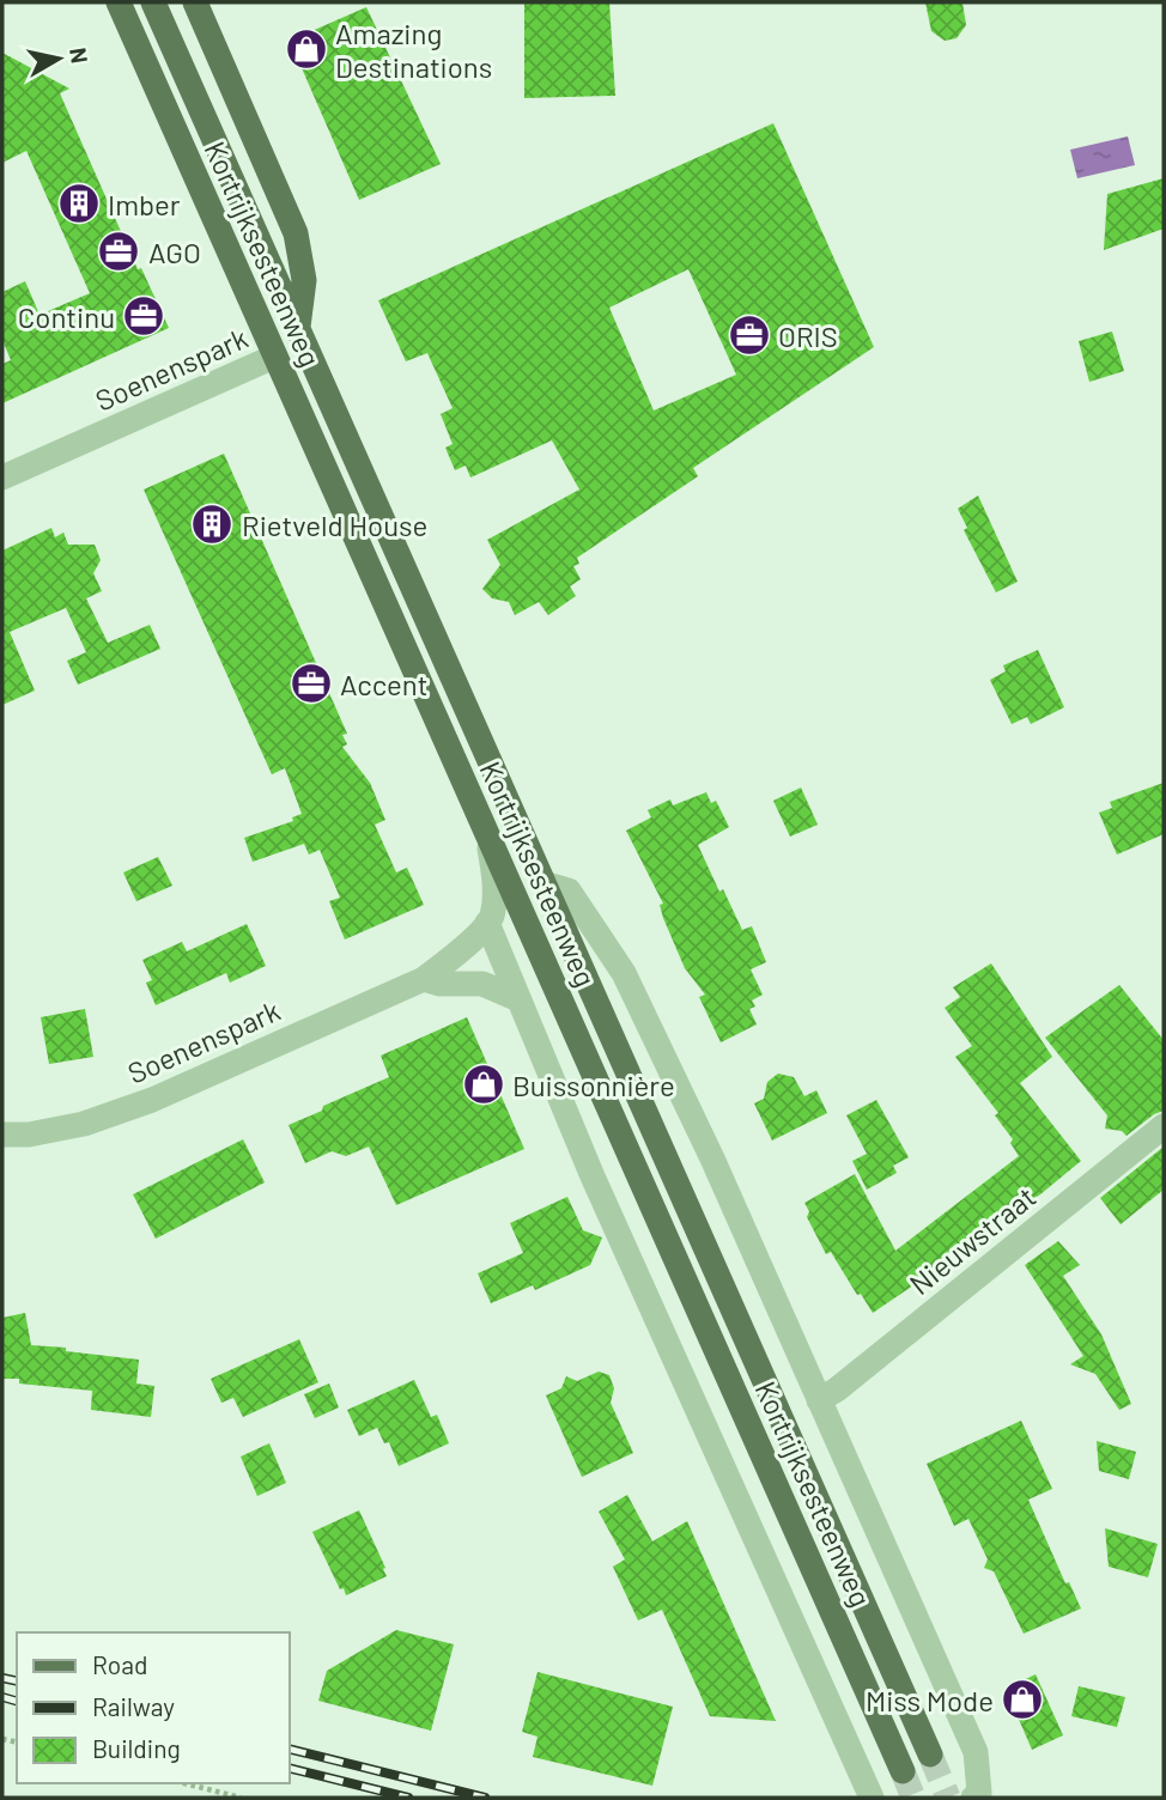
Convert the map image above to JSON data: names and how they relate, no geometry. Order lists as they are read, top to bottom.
{
  "streets": {
    "main road": ["Kortrijksesteenweg"],
    "street": ["Soenenspark", "Nieuwstraat"]
  },
  "crossings": [
    ["Kortrijksesteenweg", "Soenenspark"],
    ["Kortrijksesteenweg", "Nieuwstraat"]
  ],
  "places": {
    "shop": ["Amazing Destinations", "Buissonnière", "Miss Mode"],
    "building": ["Imber", "Rietveld House"],
    "office": [
      "AGO",
      "Continu",
      "ORIS",
      "Accent"
    ]
  },
  "legend": ["Road", "Railway", "Building"],
  "north": "right"
}
